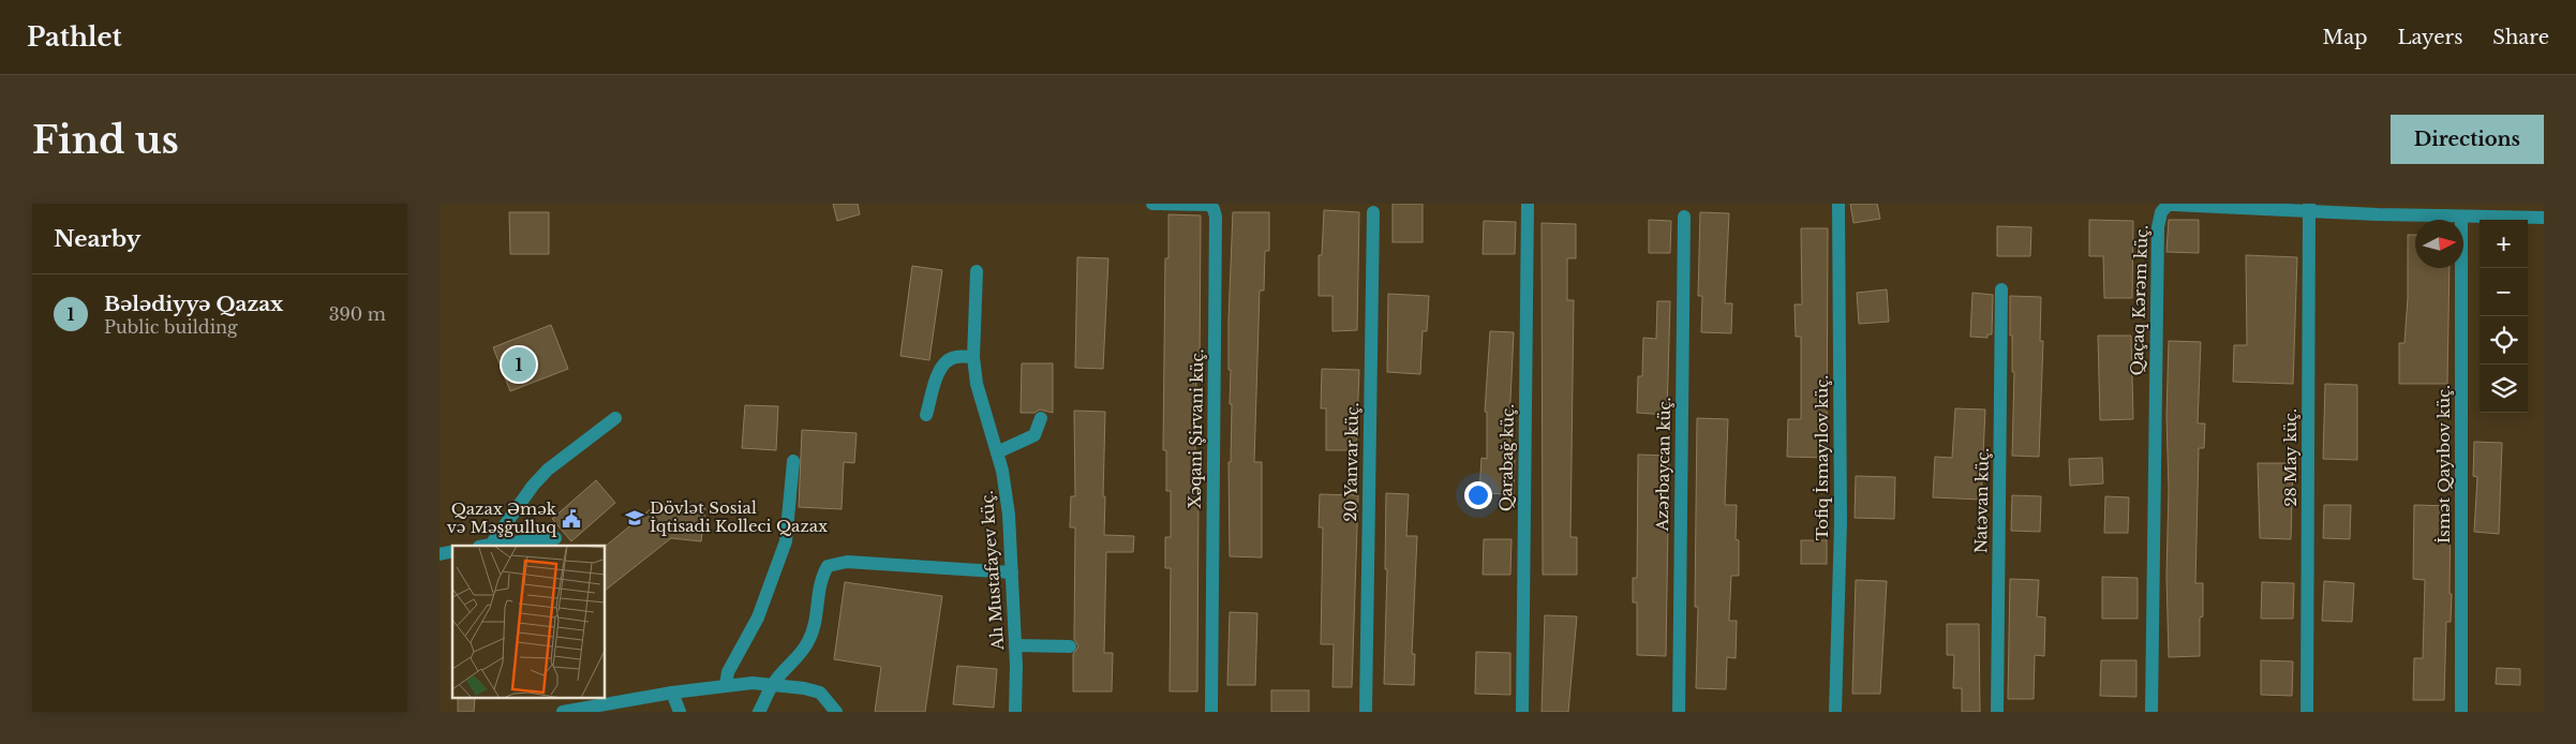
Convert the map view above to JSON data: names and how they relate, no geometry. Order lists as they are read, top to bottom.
{
  "streets": {
    "street": [
      "Qaçaq Kərəm küç.",
      "Xəqani Şirvani küç.",
      "Qarabağ küç.",
      "Tofiq İsmayılov küç.",
      "28 May küç.",
      "20 Yanvar küç.",
      "Azərbaycan küç.",
      "İsmət Qayıbov küç.",
      "Natəvan küç.",
      "Alı Mustafayev küç."
    ]
  },
  "crossings": [
    ["Qaçaq Kərəm küç.", "28 May küç."],
    ["Qaçaq Kərəm küç.", "İsmət Qayıbov küç."]
  ],
  "places": {
    "school or university": ["Dövlət Sosial İqtisadi Kolleci Qazax"],
    "public building": ["Qazax Əmək və Məşğulluq"]
  },
  "north": "right",
  "page": {
    "header": "Pathlet",
    "nav": ["Map", "Layers", "Share"],
    "buttons": "Directions",
    "title": "Find us",
    "heading": "Nearby",
    "map_buttons": ["+", "−"],
    "list": [
      {
        "mark": "1",
        "name": "Bələdiyyə Qazax",
        "note": "Public building",
        "value": "390 m"
      }
    ],
    "pins": "1"
  }
}
